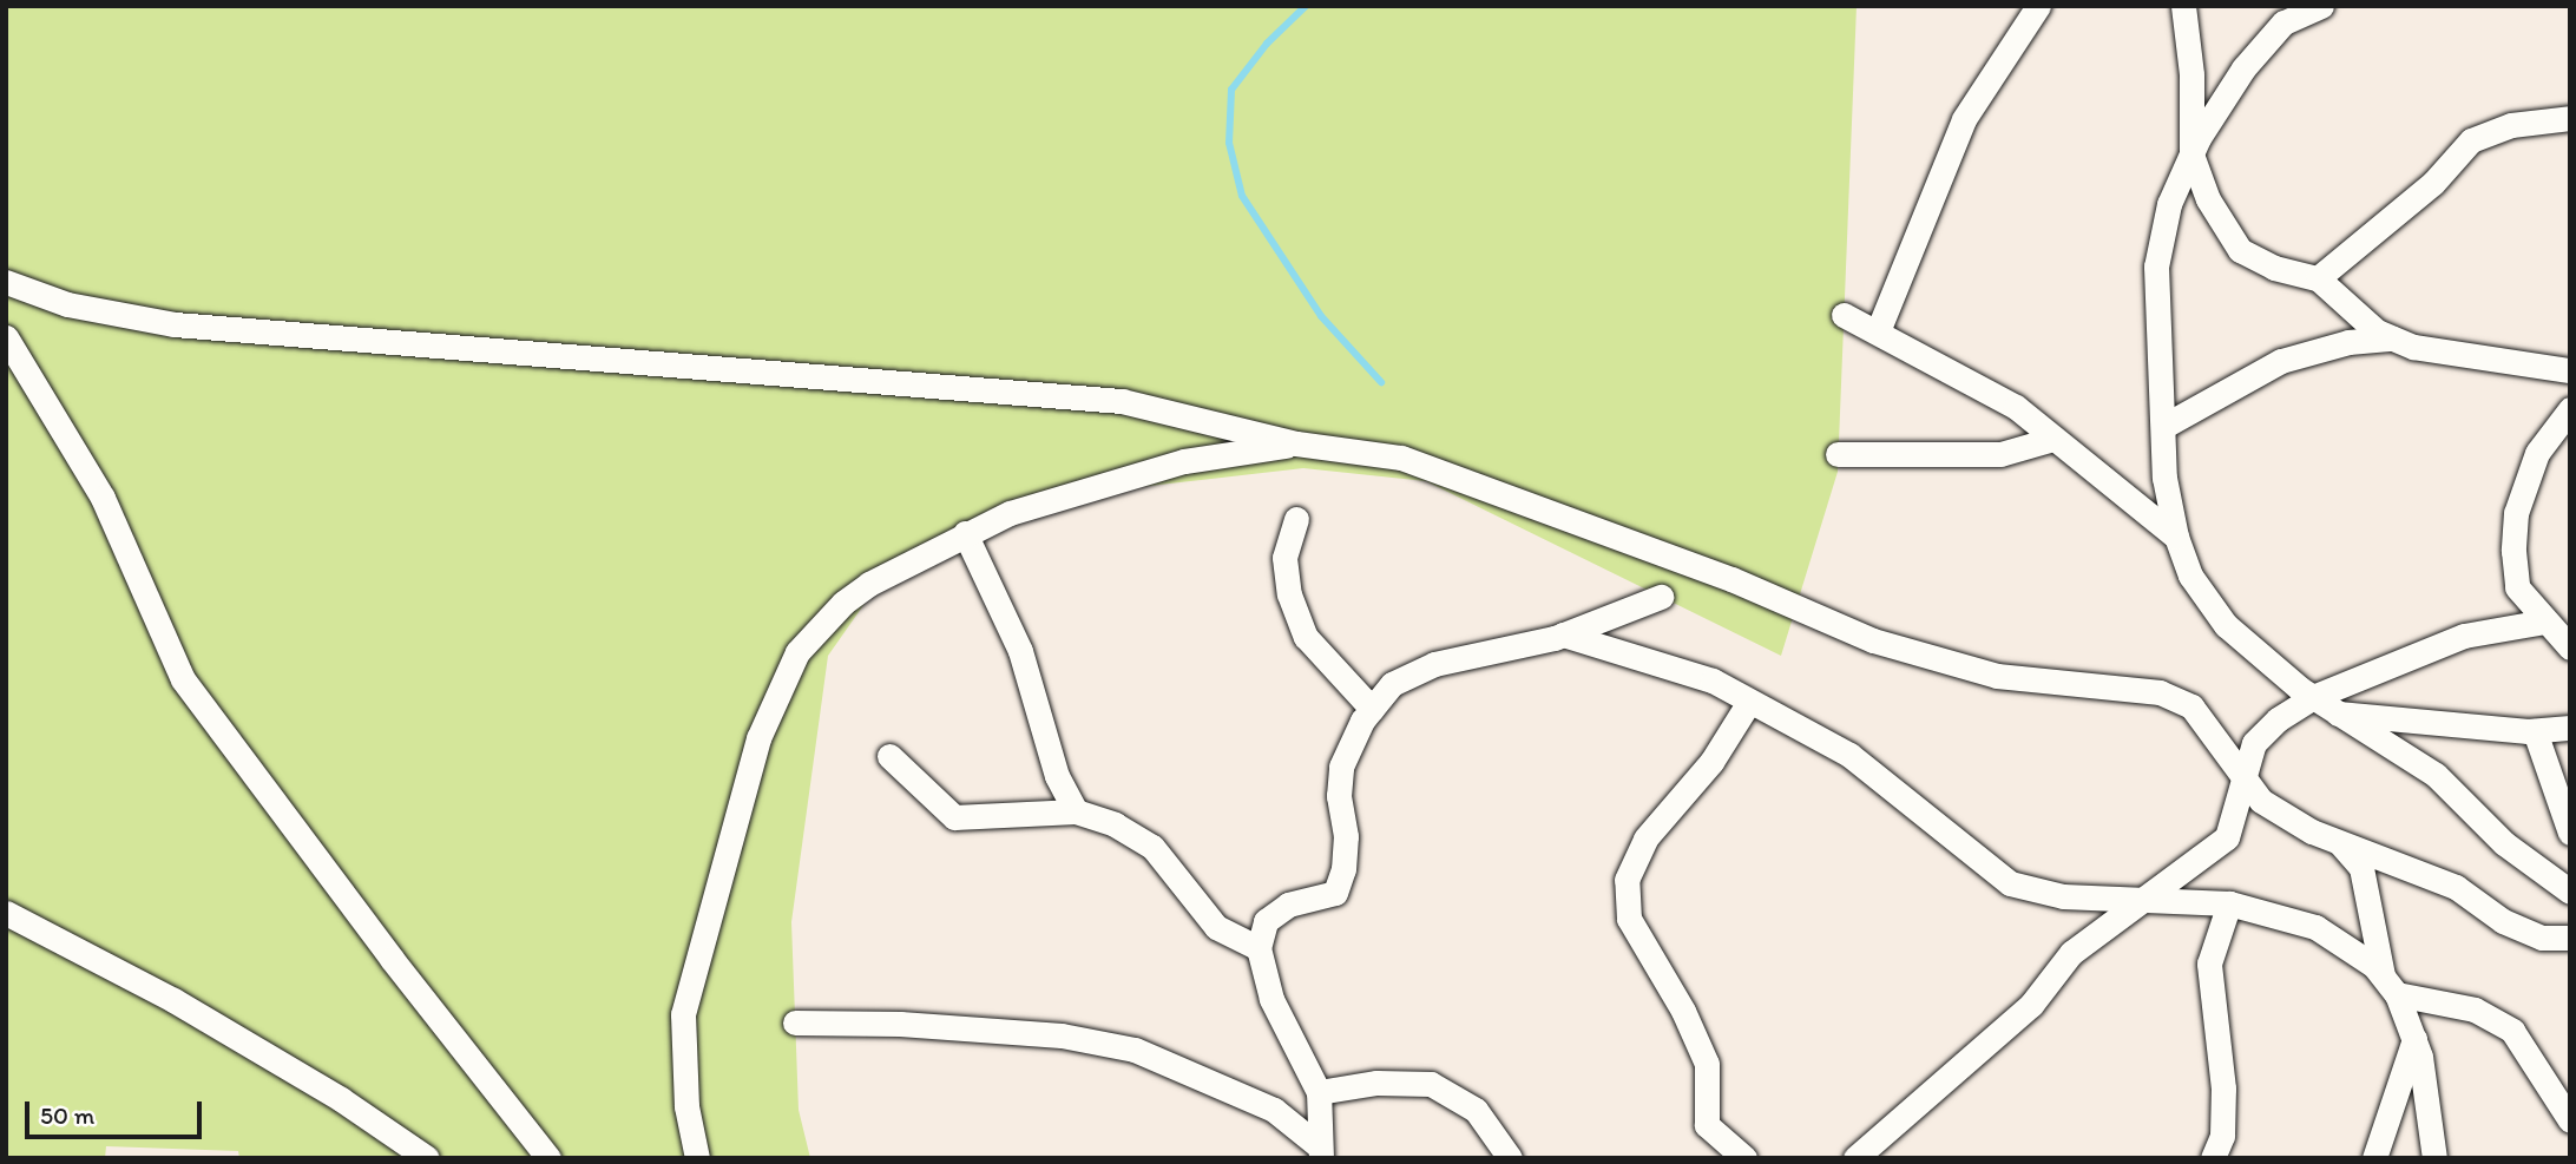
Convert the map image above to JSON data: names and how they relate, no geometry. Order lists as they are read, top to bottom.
{
  "scale_bar": "50 m"
}
